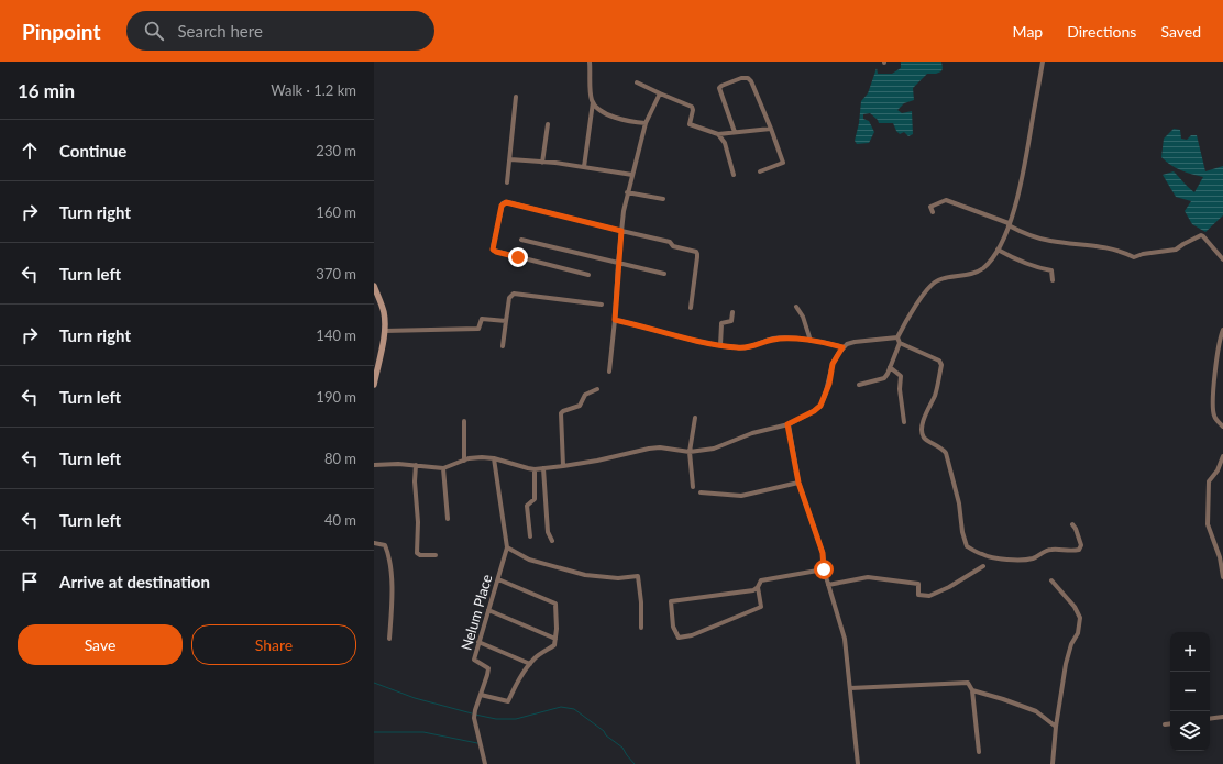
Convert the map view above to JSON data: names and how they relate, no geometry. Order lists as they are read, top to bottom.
{
  "streets": {
    "street": ["Nelum Place"]
  },
  "page": {
    "header": "Pinpoint",
    "search": "Search here",
    "nav": ["Map", "Directions", "Saved"],
    "heading": ["16 min", "Walk · 1.2 km"],
    "list": [
      ["Continue", "230 m"],
      ["Turn right", "160 m"],
      ["Turn left", "370 m"],
      ["Turn right", "140 m"],
      ["Turn left", "190 m"],
      ["Turn left", "80 m"],
      ["Turn left", "40 m"],
      "Arrive at destination"
    ],
    "buttons": ["Save", "Share"],
    "map_buttons": ["+", "−"]
  }
}
